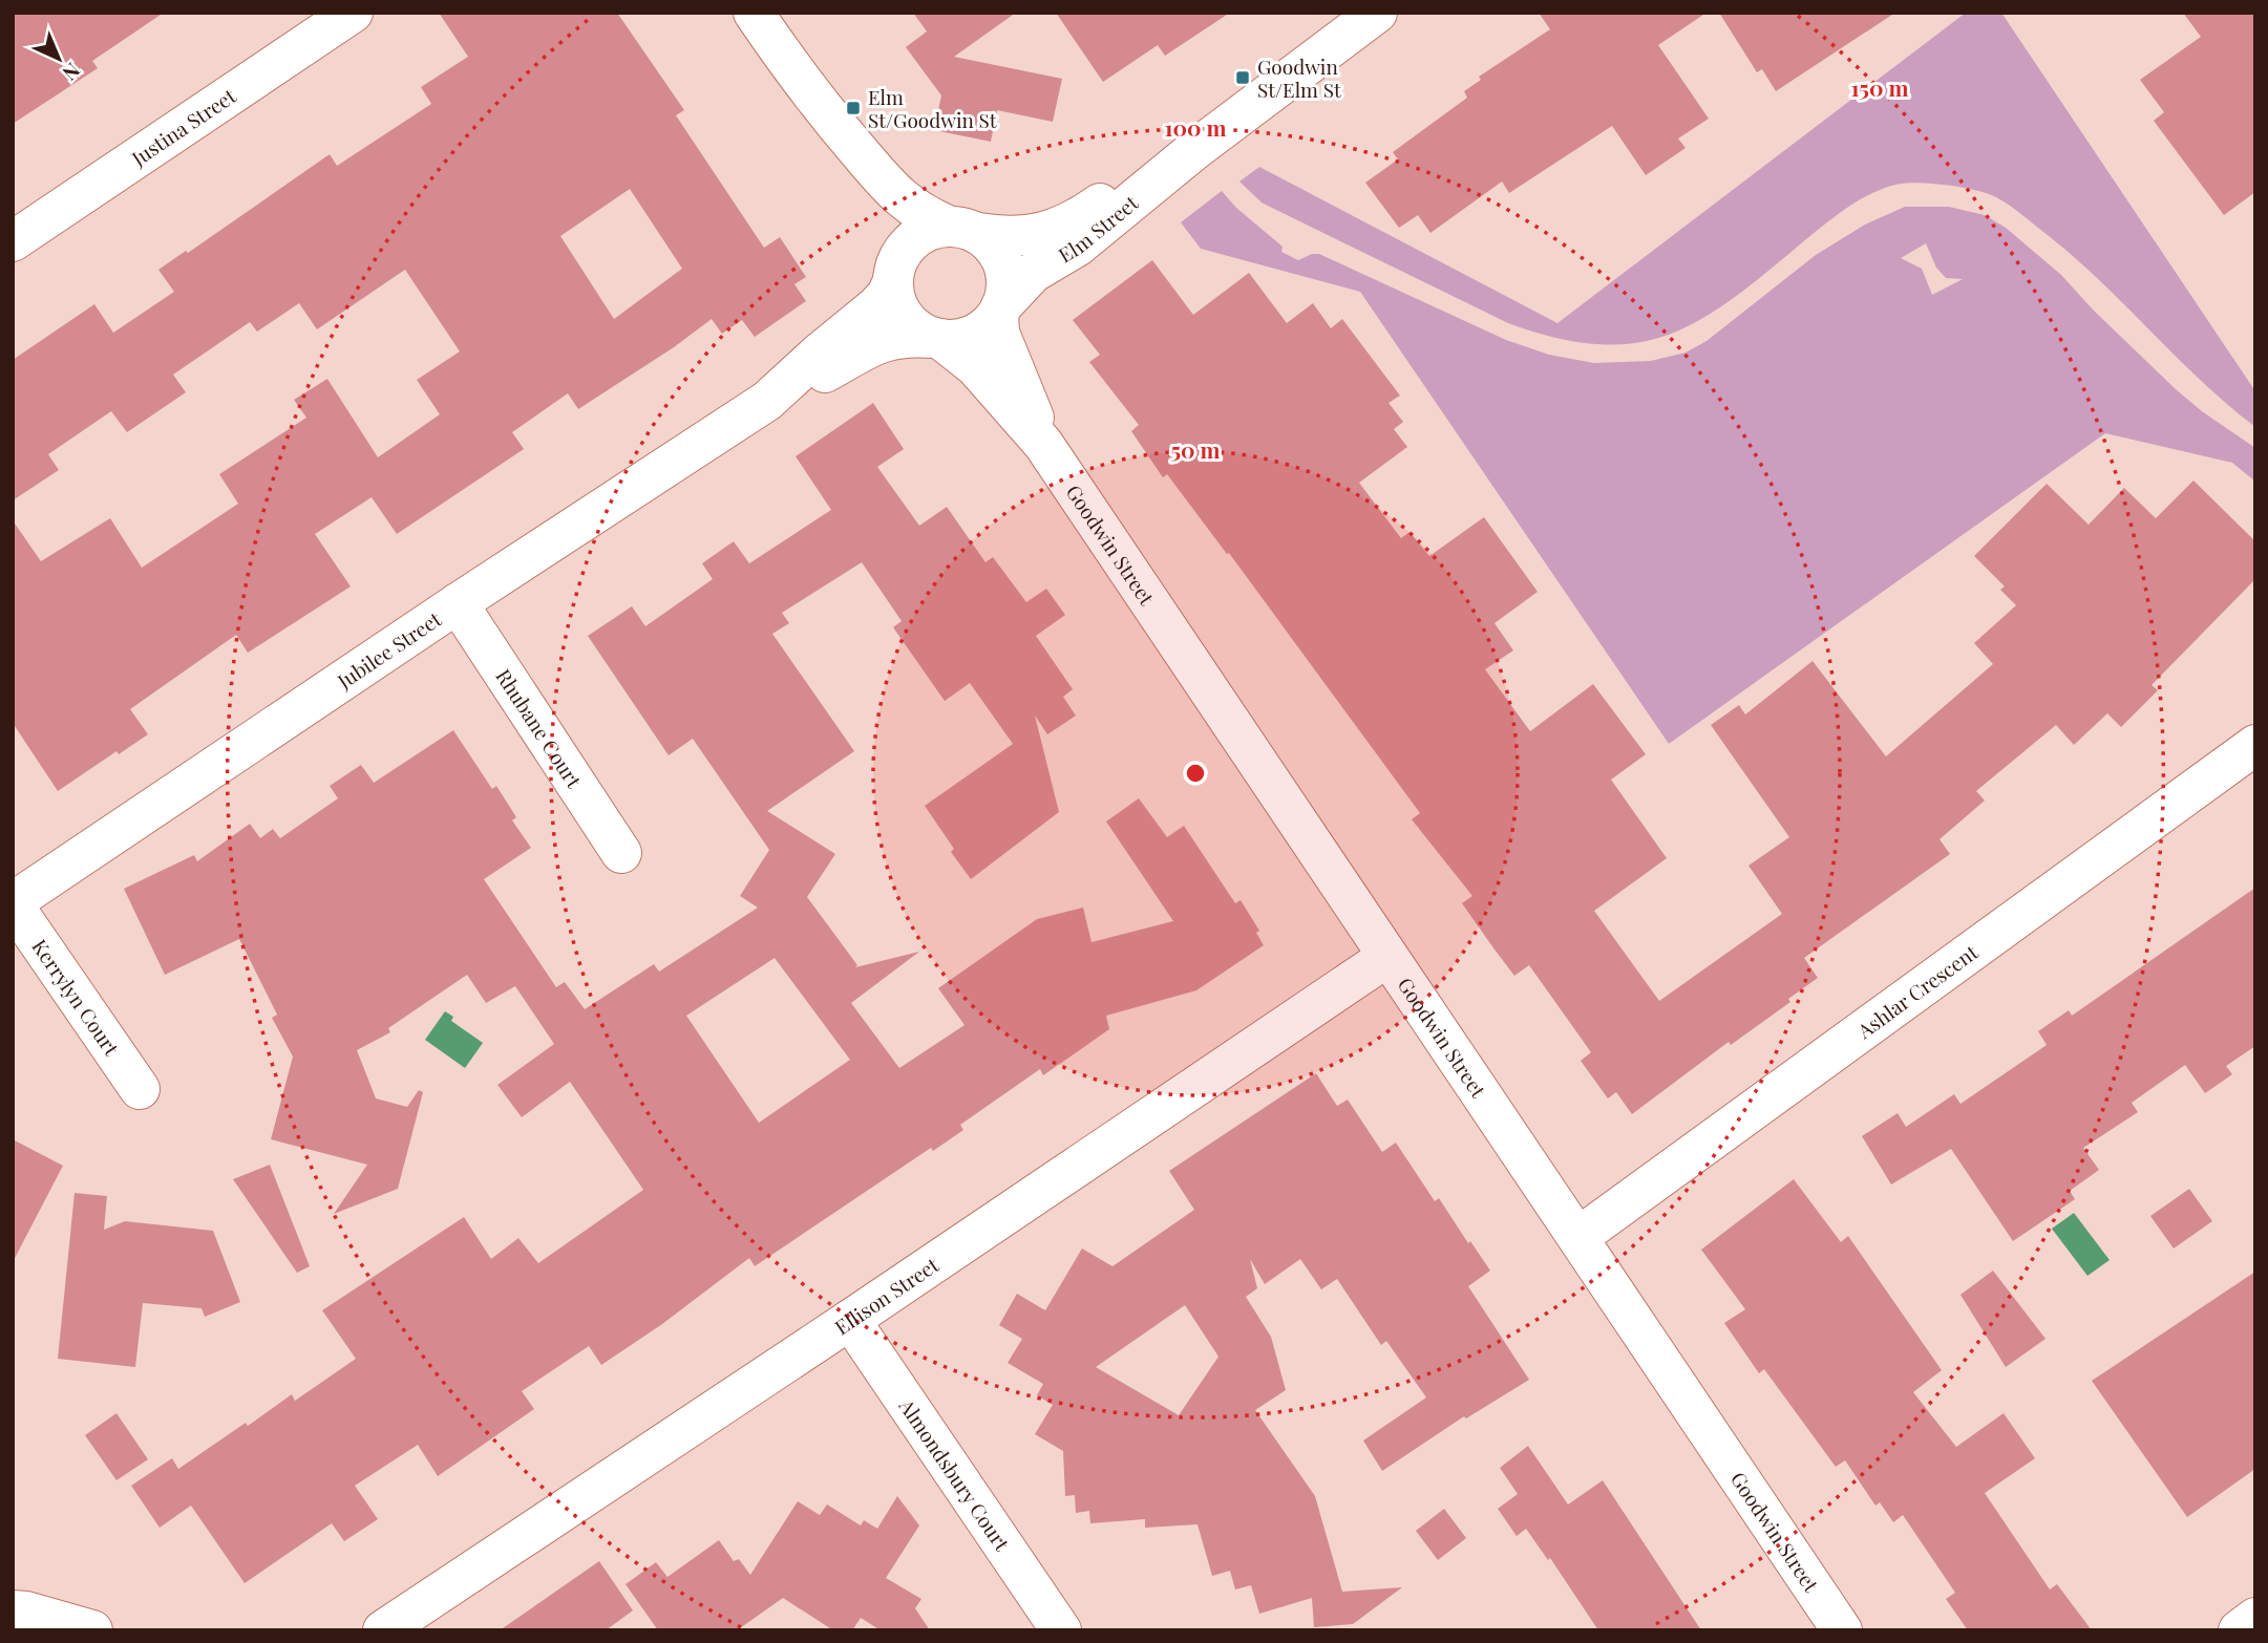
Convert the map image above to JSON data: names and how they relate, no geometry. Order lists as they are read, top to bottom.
{
  "streets": {
    "street": [
      "Justina Street",
      "Elm Street",
      "Goodwin Street",
      "Jubilee Street",
      "Rhubane Court",
      "Ashlar Crescent",
      "Kerrylyn Court",
      "Ellison Street",
      "Almondsbury Court"
    ]
  },
  "crossings": [
    ["Elm Street", "Goodwin Street"],
    ["Elm Street", "Jubilee Street"],
    ["Goodwin Street", "Jubilee Street"],
    ["Goodwin Street", "Ashlar Crescent"],
    ["Goodwin Street", "Ellison Street"],
    ["Jubilee Street", "Rhubane Court"],
    ["Jubilee Street", "Kerrylyn Court"],
    ["Ellison Street", "Almondsbury Court"]
  ],
  "places": {
    "transit": ["Goodwin St/Elm St", "Elm St/Goodwin St"]
  },
  "north": "bottom right",
  "rings": ["150 m", "100 m", "50 m"]
}
